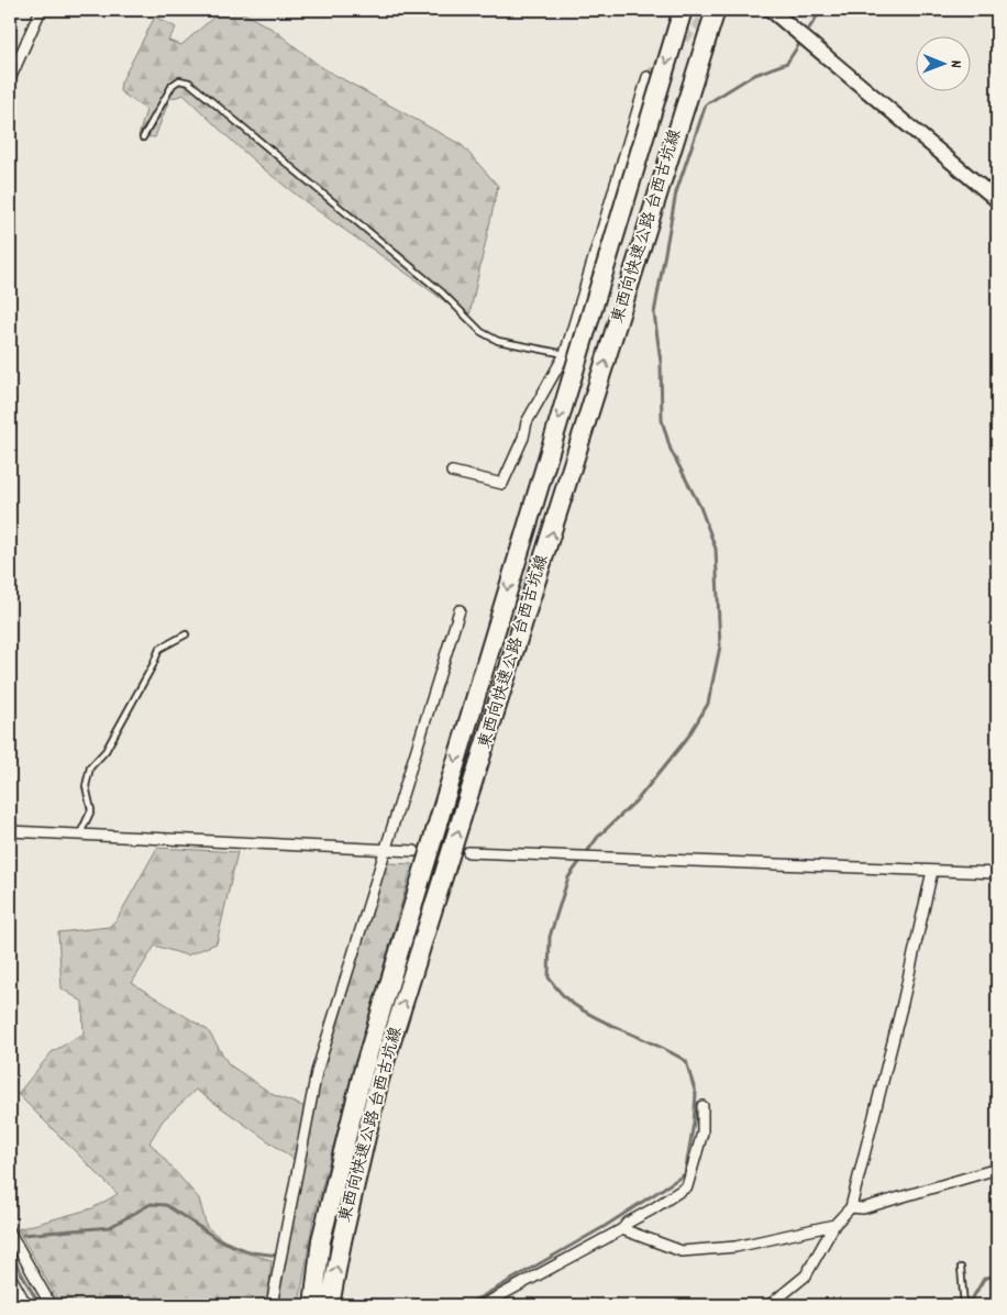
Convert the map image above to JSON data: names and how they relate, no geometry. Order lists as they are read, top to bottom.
{
  "streets": {
    "highway": ["東西向快速公路 台西古坑線"]
  },
  "north": "right"
}
